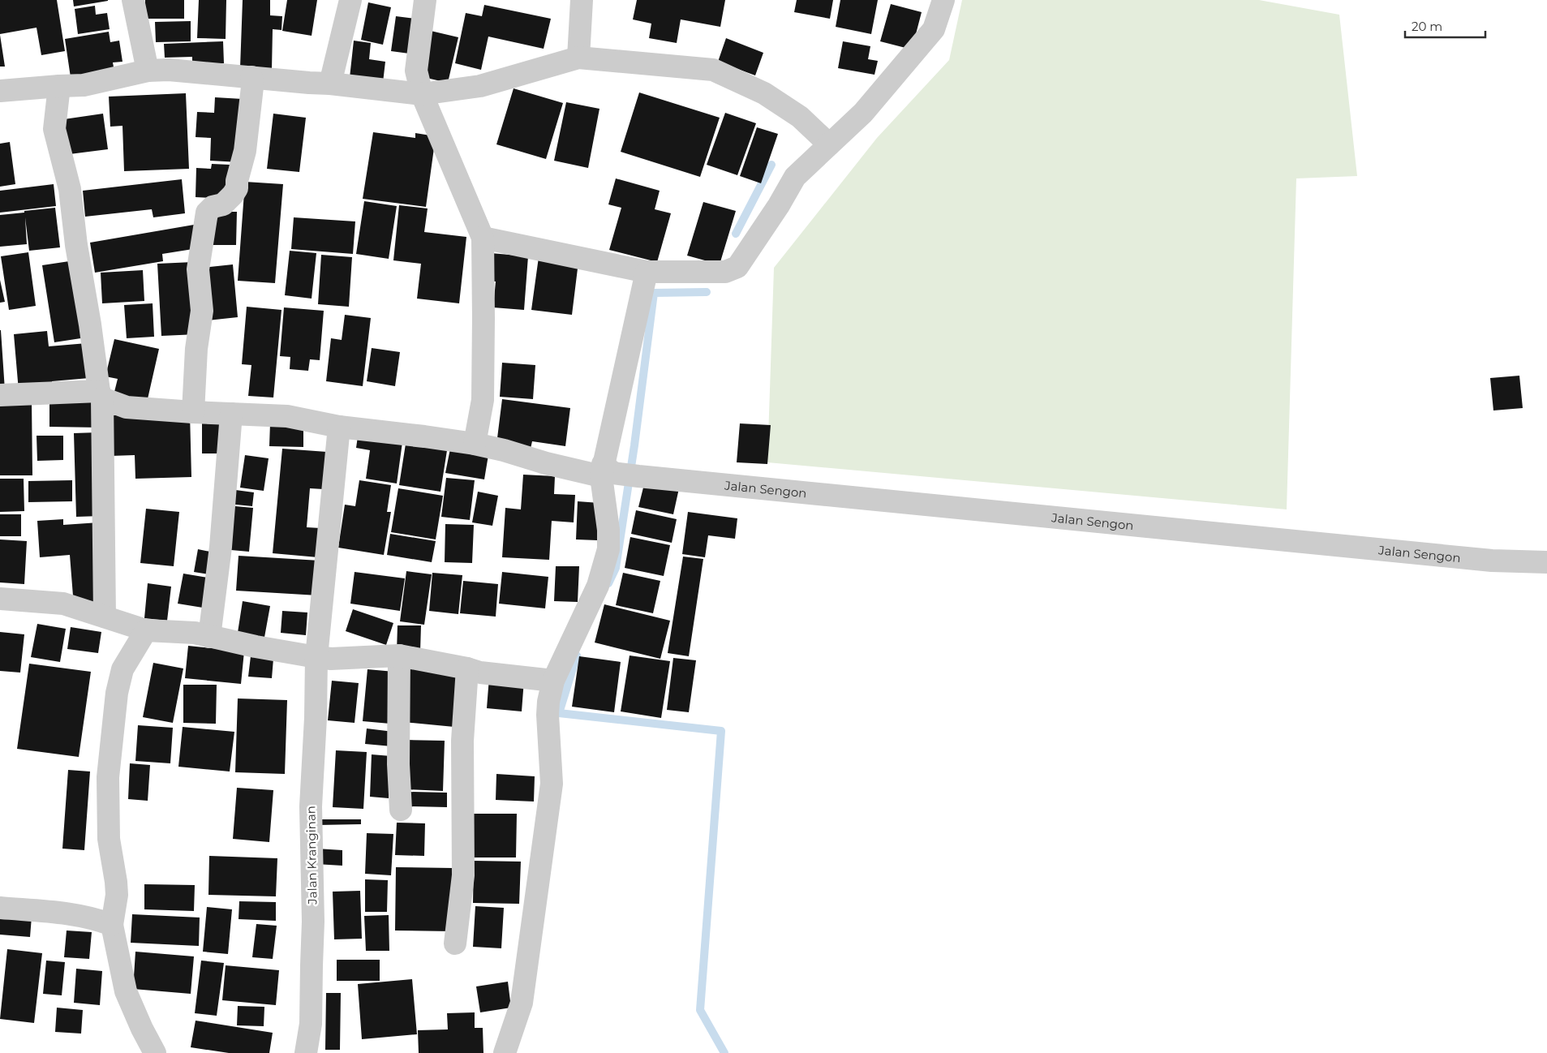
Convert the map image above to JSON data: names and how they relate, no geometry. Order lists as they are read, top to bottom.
{
  "streets": {
    "street": ["Jalan Sengon", "Jalan Kranginan"]
  },
  "crossings": [
    ["Jalan Sengon", "Jalan Kranginan"]
  ],
  "scale_bar": "20 m"
}
